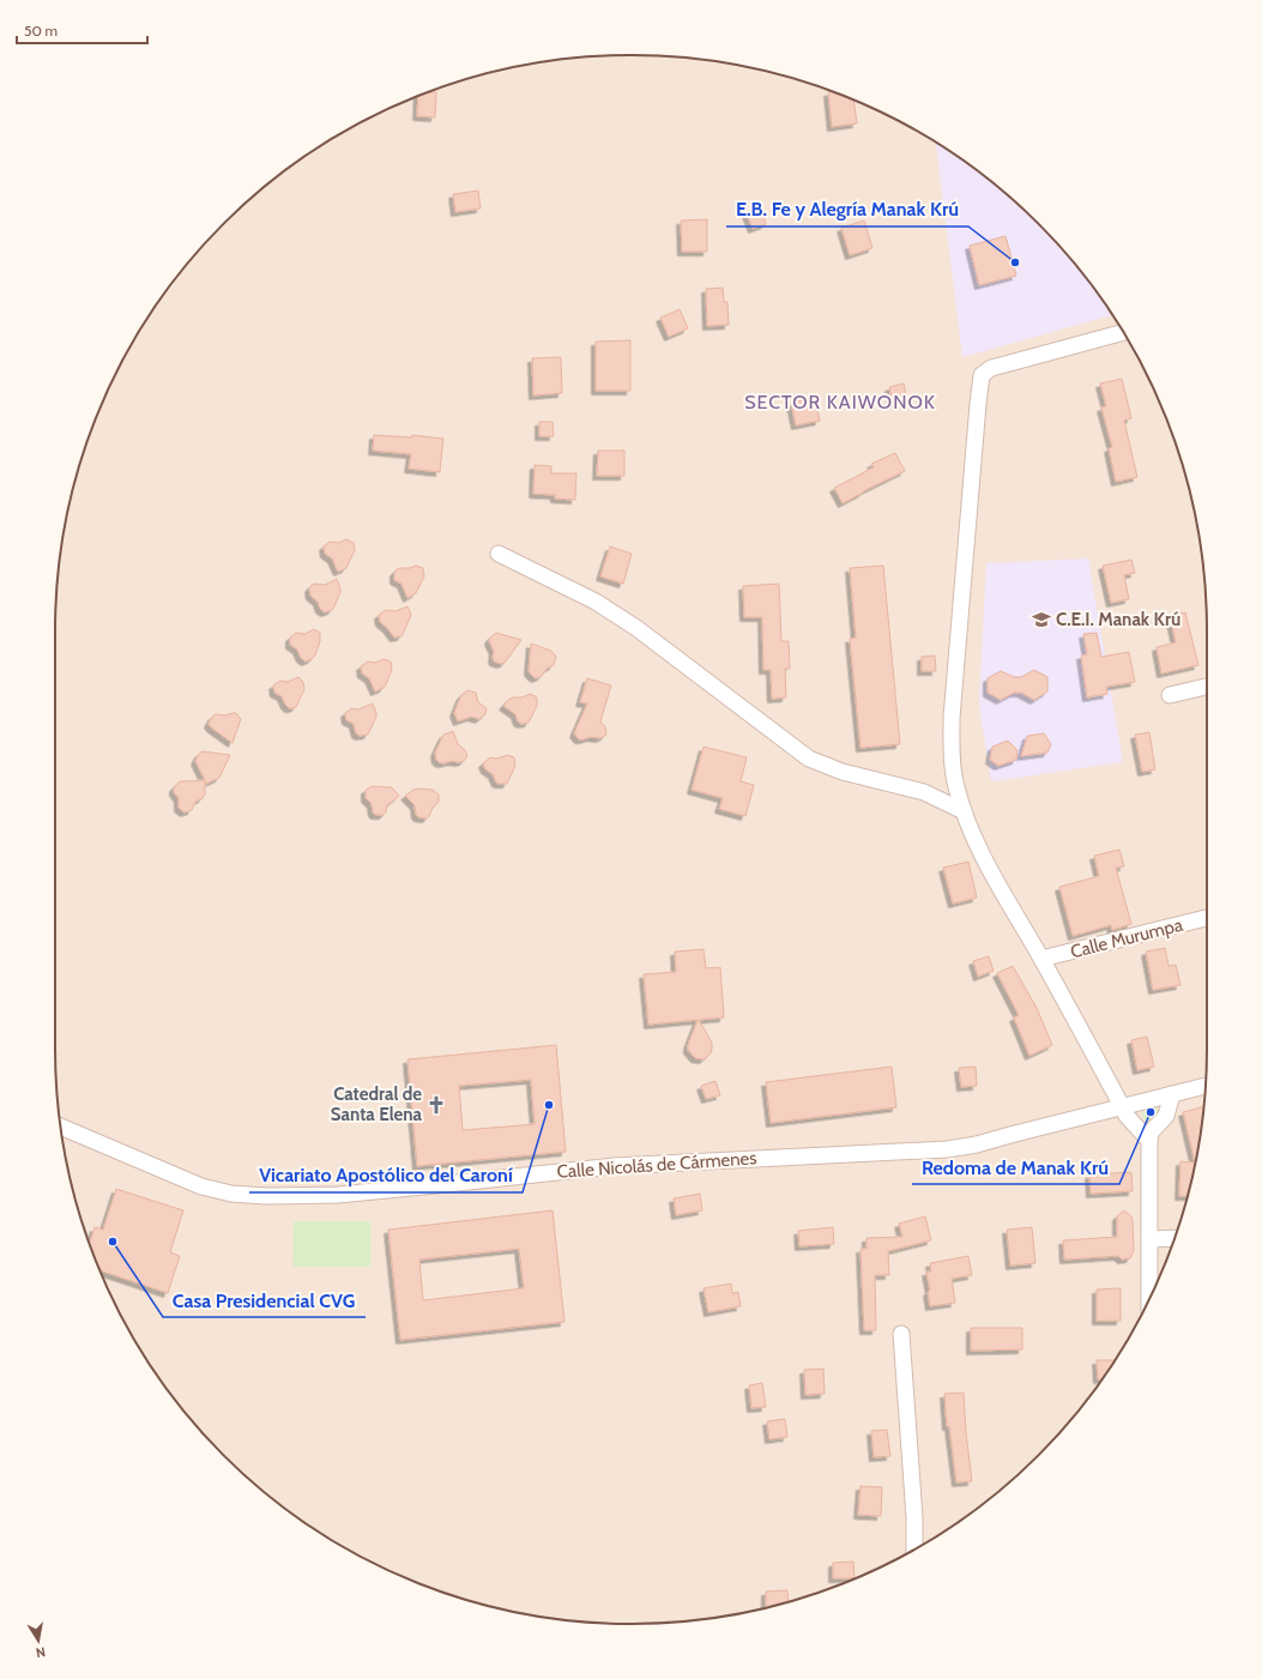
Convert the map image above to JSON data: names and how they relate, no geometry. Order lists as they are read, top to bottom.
{
  "streets": {
    "street": ["Calle Murumpa", "Calle Nicolás de Cármenes"]
  },
  "districts": ["SECTOR KAIWONOK"],
  "places": {
    "other": [
      "E.B. Fe y Alegría Manak Krú",
      "Vicariato Apostólico del Caroní",
      "Redoma de Manak Krú",
      "Casa Presidencial CVG"
    ],
    "school or university": ["C.E.I. Manak Krú"],
    "church": ["Catedral de Santa Elena"]
  },
  "scale_bar": "50 m",
  "north": "bottom"
}
